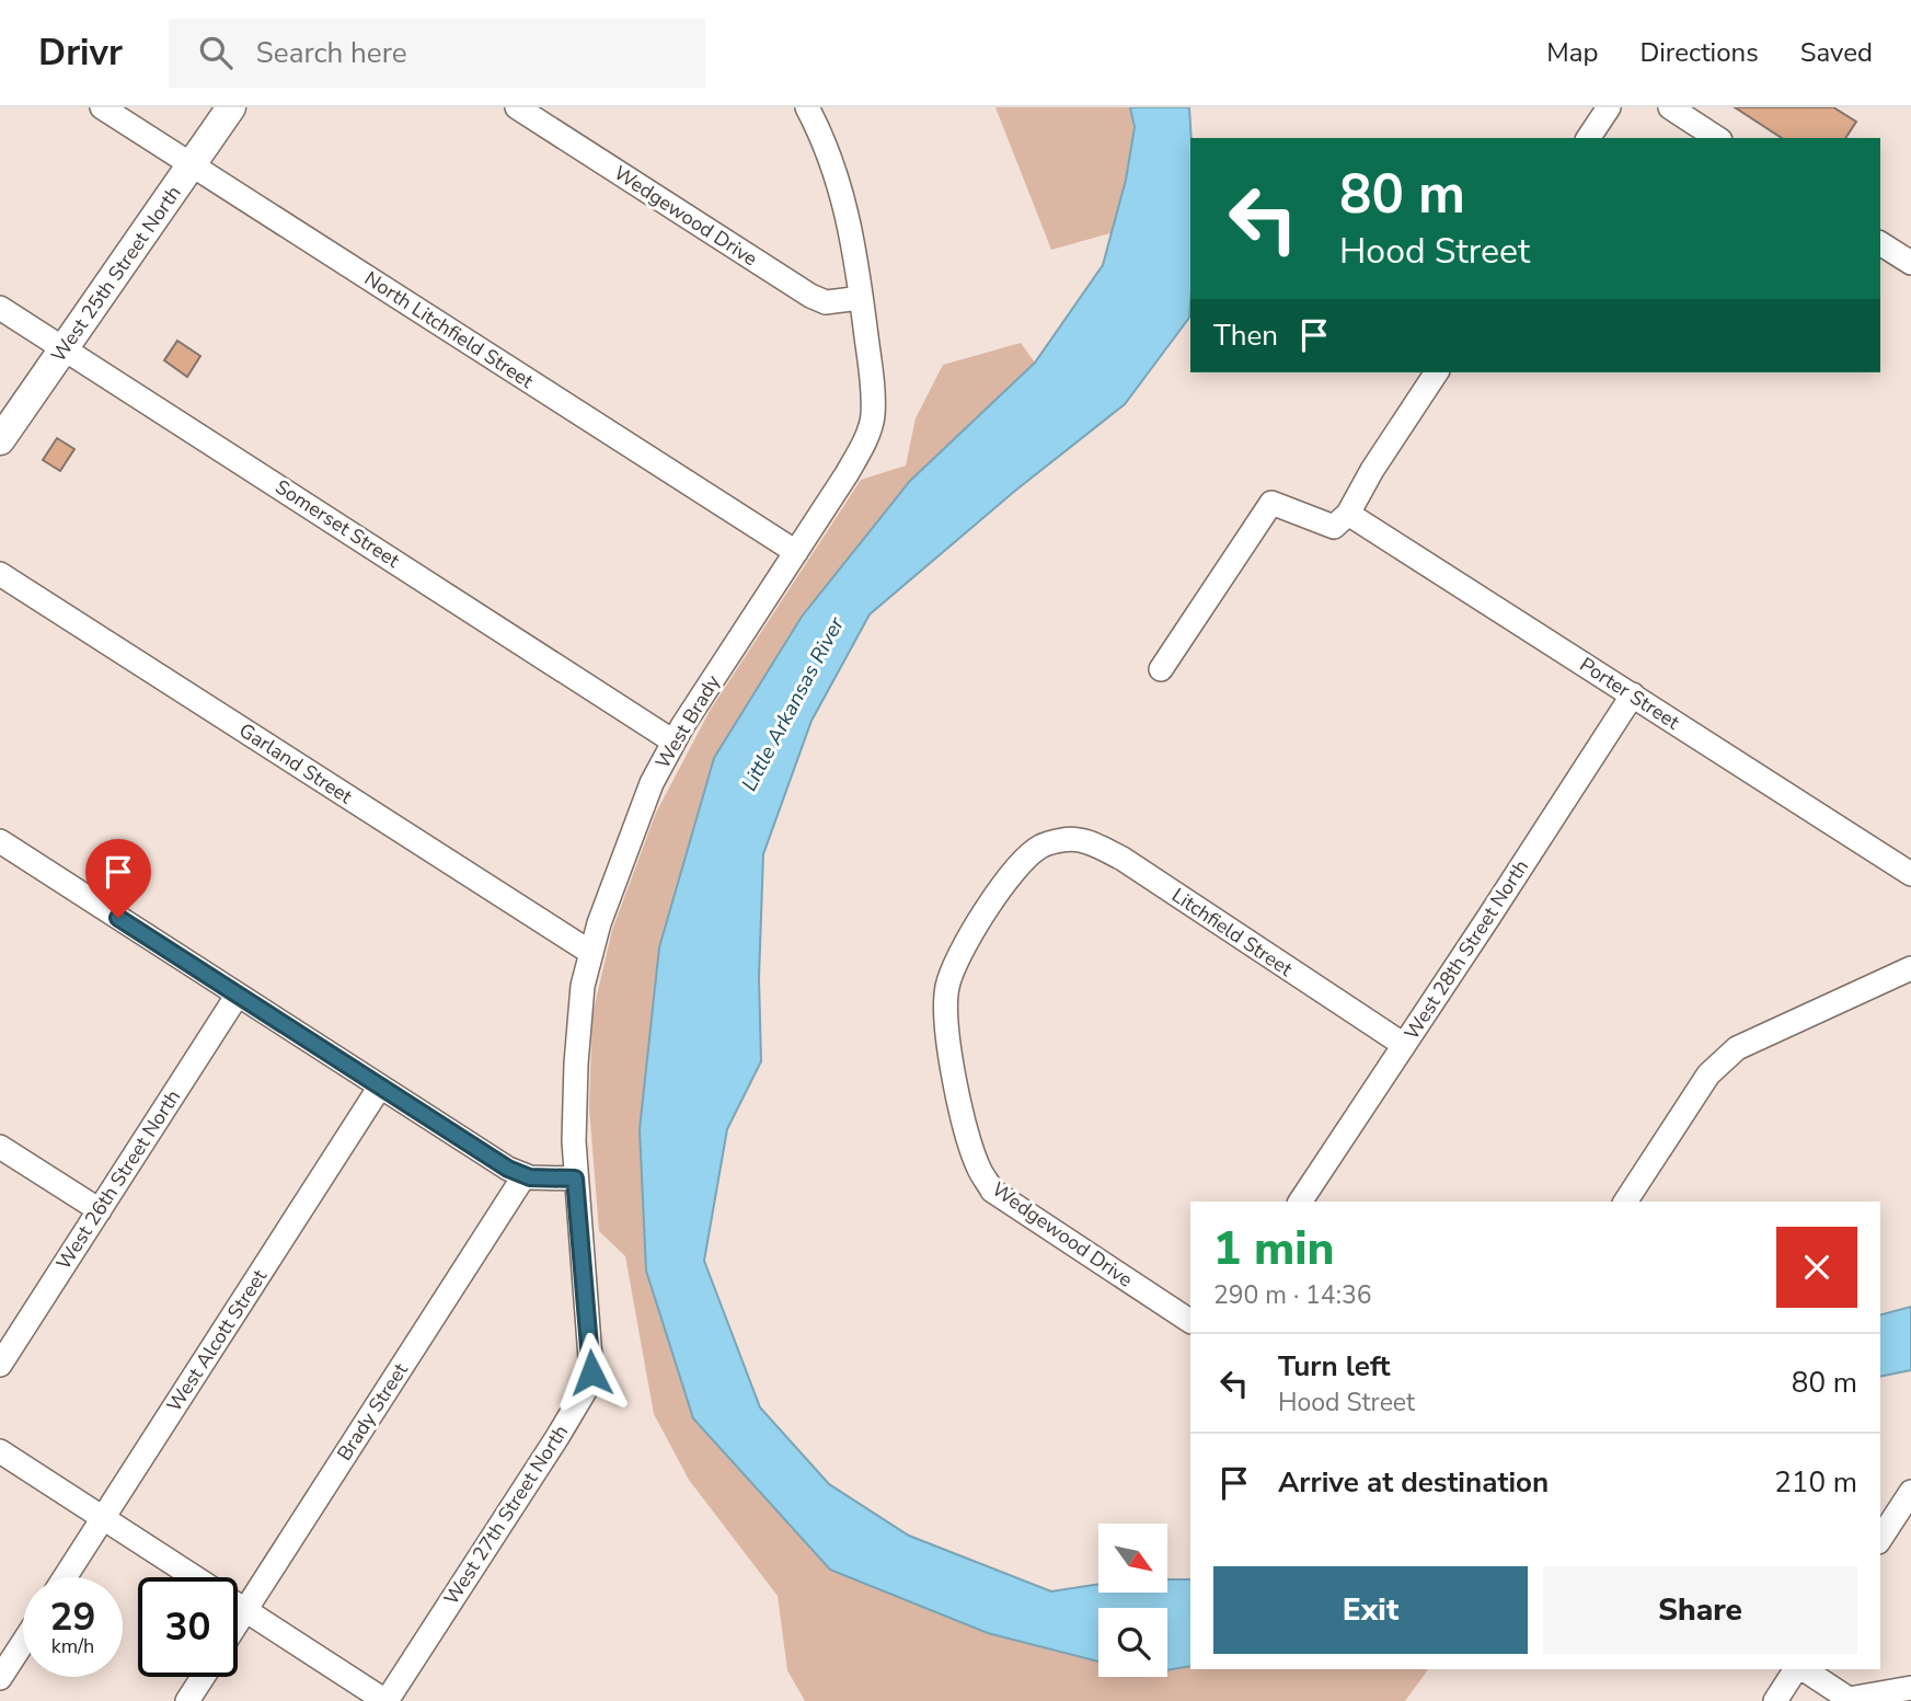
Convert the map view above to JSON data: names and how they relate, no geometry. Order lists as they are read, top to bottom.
{
  "streets": {
    "main road": ["West 25th Street North"],
    "street": [
      "Wedgewood Drive",
      "North Litchfield Street",
      "Somerset Street",
      "Porter Street",
      "West Brady",
      "Garland Street",
      "Litchfield Street",
      "West 28th Street North",
      "West 26th Street North",
      "West Alcott Street",
      "Brady Street",
      "West 27th Street North"
    ]
  },
  "crossings": [
    ["Wedgewood Drive", "West Brady"],
    ["Wedgewood Drive", "Litchfield Street"],
    ["West 25th Street North", "North Litchfield Street"],
    ["West 25th Street North", "Somerset Street"],
    ["North Litchfield Street", "West Brady"],
    ["Somerset Street", "West Brady"],
    ["Porter Street", "West 28th Street North"],
    ["West Brady", "Garland Street"],
    ["West Brady", "West 27th Street North"],
    ["Litchfield Street", "West 28th Street North"]
  ],
  "water": ["Little Arkansas River"],
  "north": "bottom right",
  "page": {
    "header": "Drivr",
    "search": "Search here",
    "nav": ["Map", "Directions", "Saved"],
    "turn": ["80 m", "Hood Street"],
    "then": "Then",
    "heading": ["1 min", "290 m · 14:36"],
    "list": [
      {
        "name": "Turn left",
        "note": "Hood Street",
        "value": "80 m"
      },
      {
        "name": "Arrive at destination",
        "value": "210 m"
      }
    ],
    "buttons": ["Exit", "Share"],
    "speed": "29 km/h",
    "limit": "30"
  }
}
